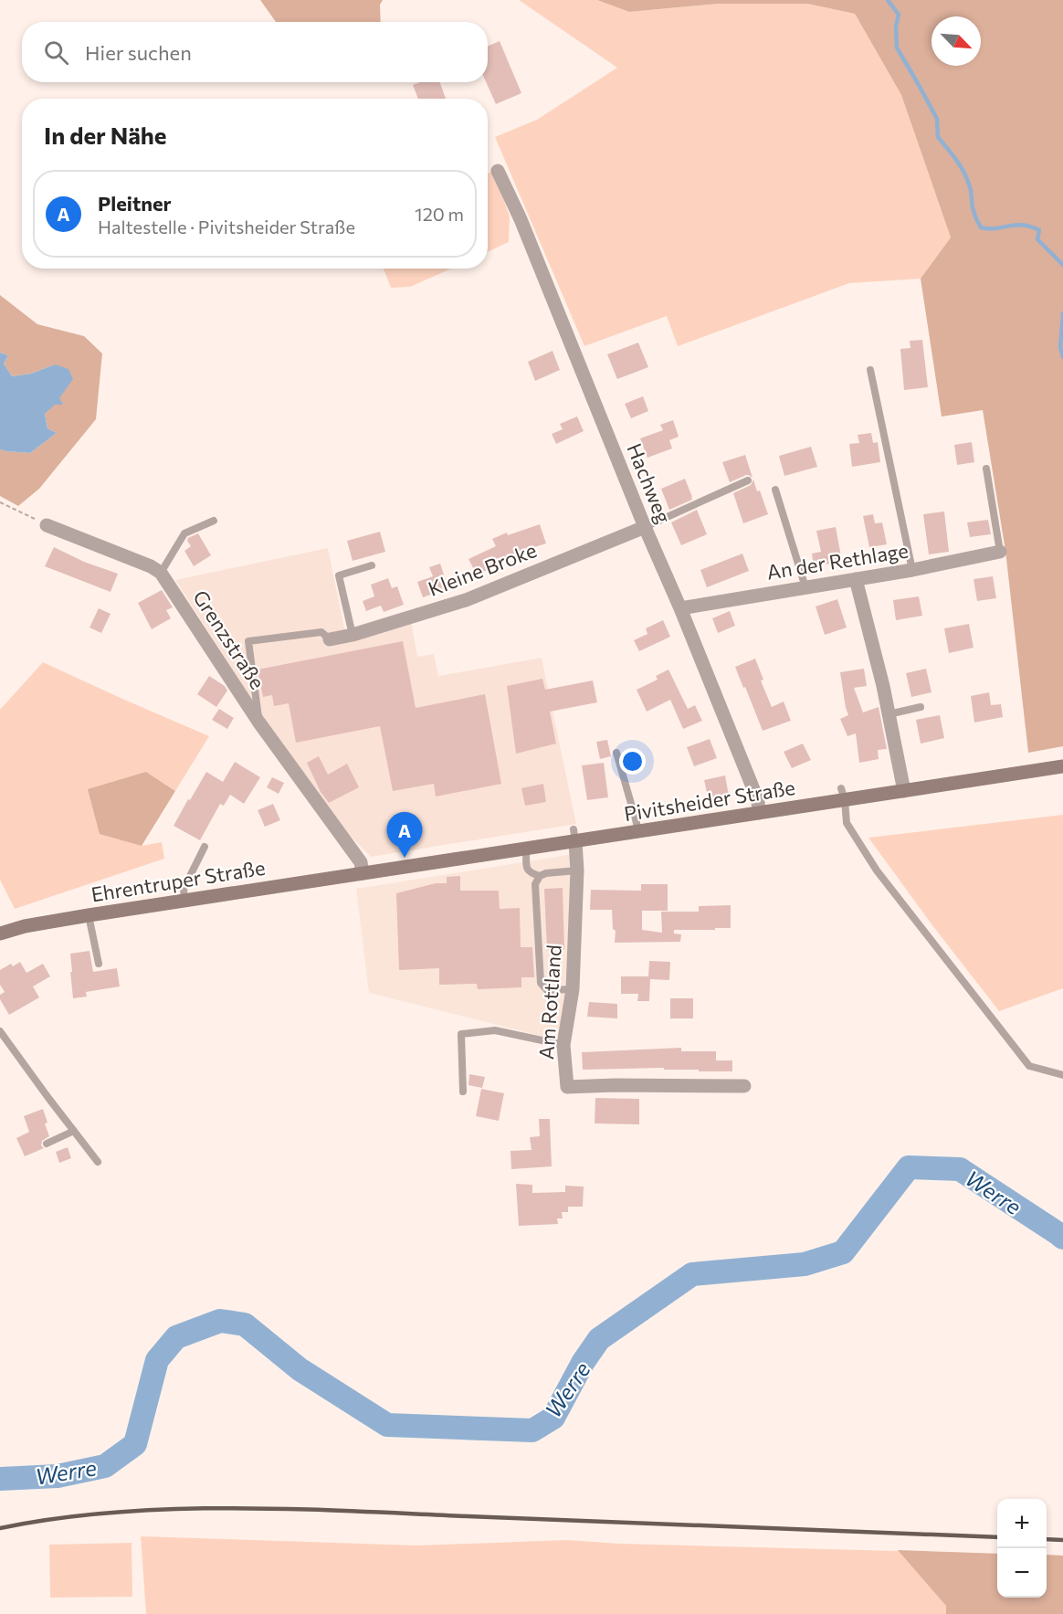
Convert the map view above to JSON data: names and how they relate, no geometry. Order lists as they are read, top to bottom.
{
  "streets": {
    "main road": ["Pivitsheider Straße", "Ehrentruper Straße"],
    "street": [
      "Hachweg",
      "An der Rethlage",
      "Kleine Broke",
      "Grenzstraße",
      "Am Rottland"
    ]
  },
  "crossings": [
    ["Hachweg", "An der Rethlage"],
    ["Hachweg", "Kleine Broke"],
    ["Hachweg", "Pivitsheider Straße"],
    ["Grenzstraße", "Pivitsheider Straße"],
    ["Grenzstraße", "Ehrentruper Straße"],
    ["Pivitsheider Straße", "Ehrentruper Straße"],
    ["Pivitsheider Straße", "Am Rottland"]
  ],
  "water": ["Werre"],
  "north": "bottom right",
  "page": {
    "search": "Hier suchen",
    "heading": "In der Nähe",
    "list": [
      {
        "mark": "A",
        "name": "Pleitner",
        "note": "Haltestelle · Pivitsheider Straße",
        "value": "120 m"
      }
    ],
    "pins": "A",
    "map_buttons": ["+", "−"]
  }
}
